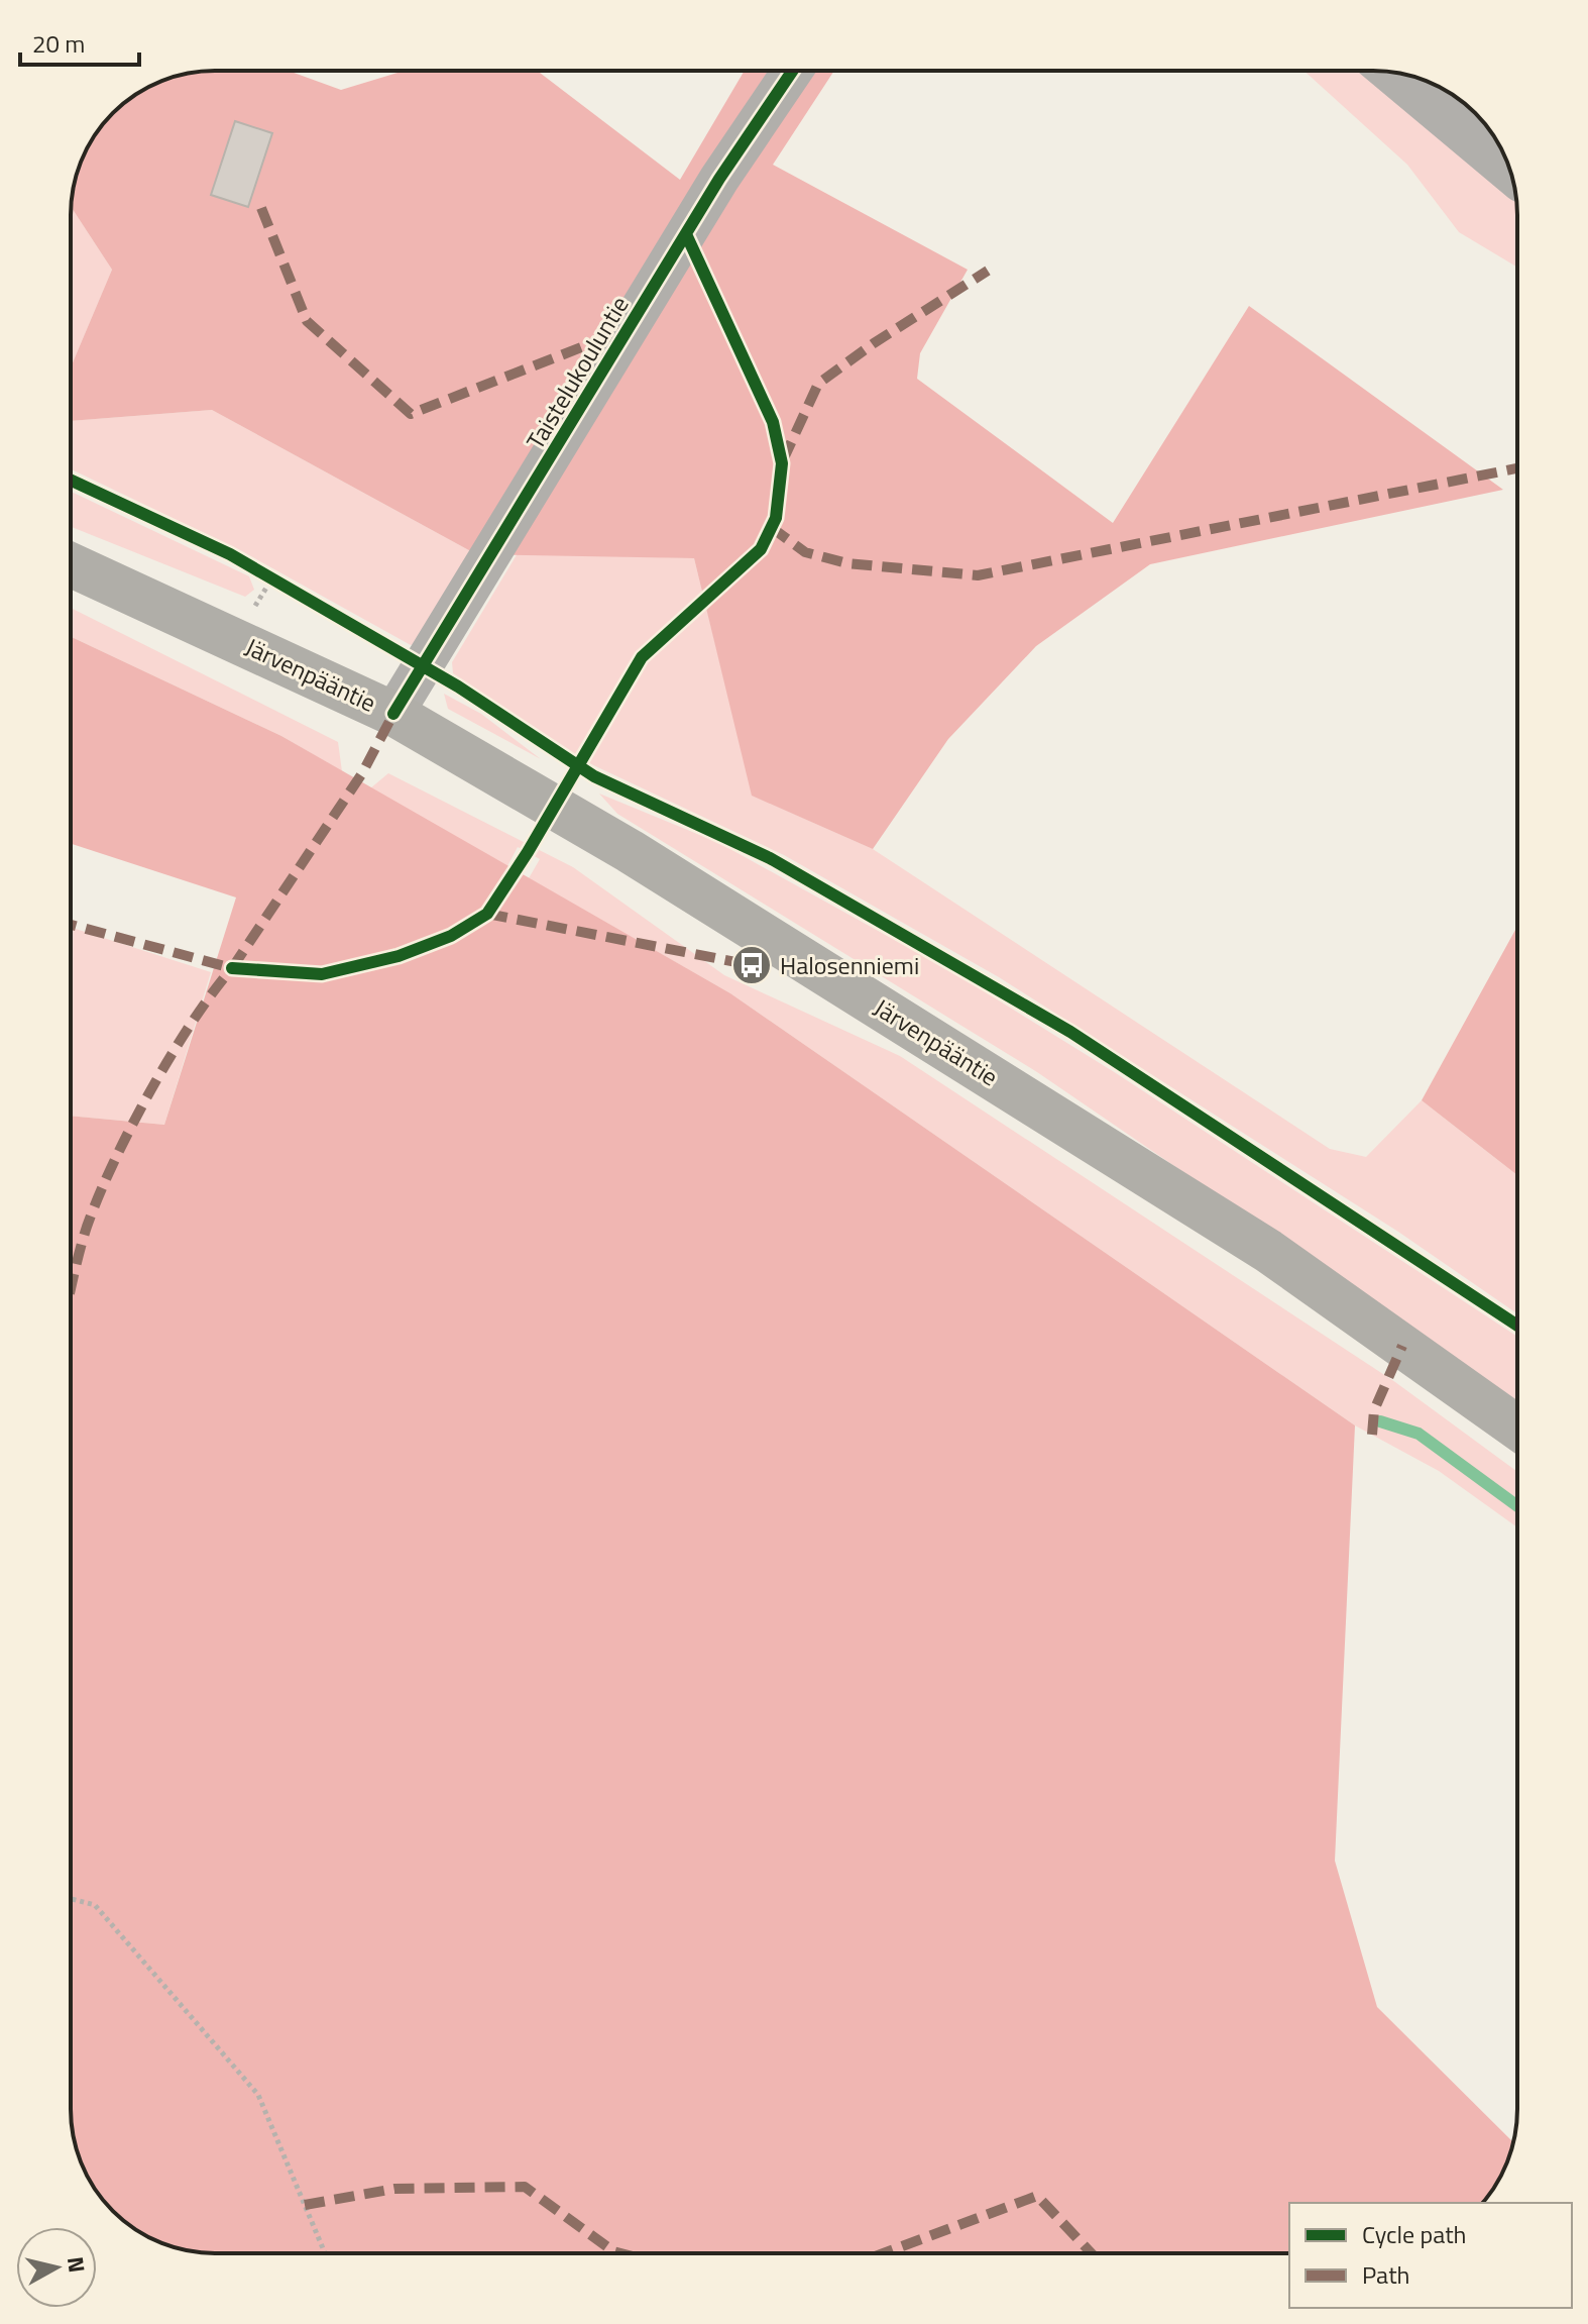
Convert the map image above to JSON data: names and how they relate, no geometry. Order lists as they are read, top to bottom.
{
  "streets": {
    "main road": ["Järvenpääntie"],
    "street": ["Taistelukouluntie"]
  },
  "crossings": [
    ["Taistelukouluntie", "Järvenpääntie"]
  ],
  "places": {
    "bus stop": ["Halosenniemi"]
  },
  "legend": ["Cycle path", "Path"],
  "scale_bar": "20 m",
  "north": "right"
}
